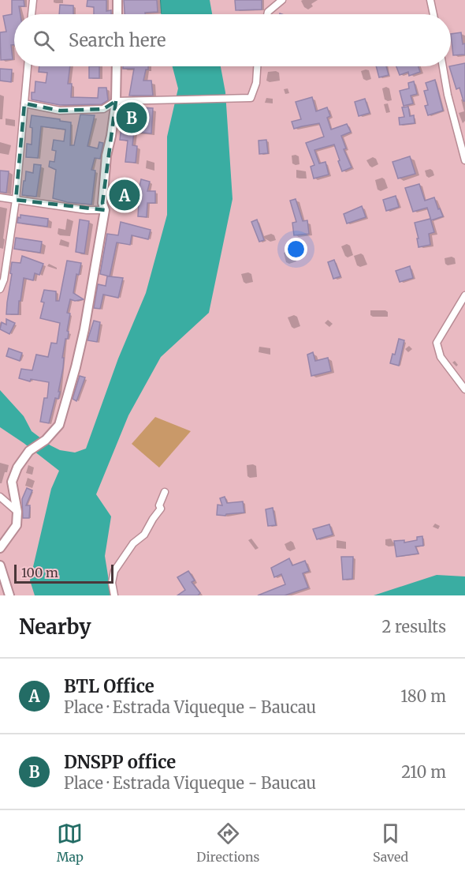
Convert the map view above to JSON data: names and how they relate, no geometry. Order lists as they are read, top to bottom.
{
  "scale_bar": "100 m",
  "page": {
    "search": "Search here",
    "pins": ["B", "A"],
    "scale": "100 m",
    "heading": ["Nearby", "2 results"],
    "list": [
      {
        "mark": "A",
        "name": "BTL Office",
        "note": "Place · Estrada Viqueque - Baucau",
        "value": "180 m"
      },
      {
        "mark": "B",
        "name": "DNSPP office",
        "note": "Place · Estrada Viqueque - Baucau",
        "value": "210 m"
      }
    ],
    "nav": ["Map", "Directions", "Saved"]
  }
}
